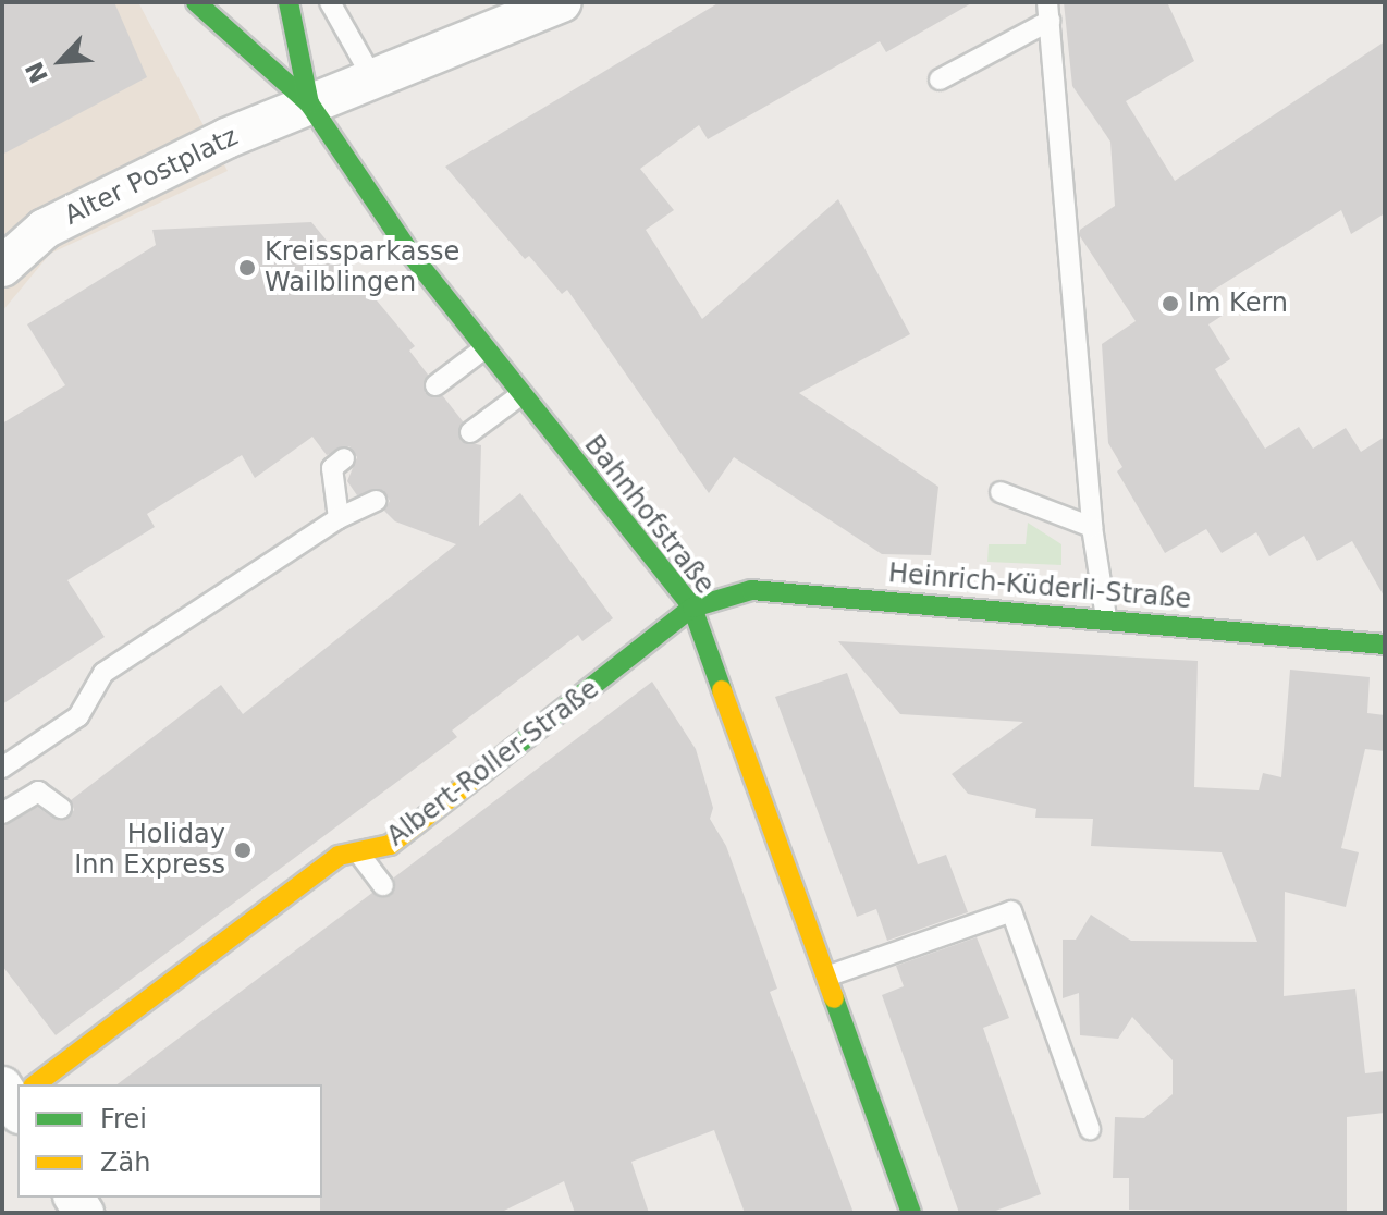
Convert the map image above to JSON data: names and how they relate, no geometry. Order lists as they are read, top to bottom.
{
  "streets": {
    "street": [
      "Alter Postplatz",
      "Bahnhofstraße",
      "Heinrich-Küderli-Straße",
      "Albert-Roller-Straße"
    ]
  },
  "crossings": [
    ["Alter Postplatz", "Bahnhofstraße"],
    ["Bahnhofstraße", "Heinrich-Küderli-Straße"],
    ["Bahnhofstraße", "Albert-Roller-Straße"],
    ["Heinrich-Küderli-Straße", "Albert-Roller-Straße"]
  ],
  "places": ["Kreissparkasse Wailblingen", "Im Kern", "Holiday Inn Express"],
  "legend": ["Frei", "Zäh"],
  "north": "bottom left"
}
